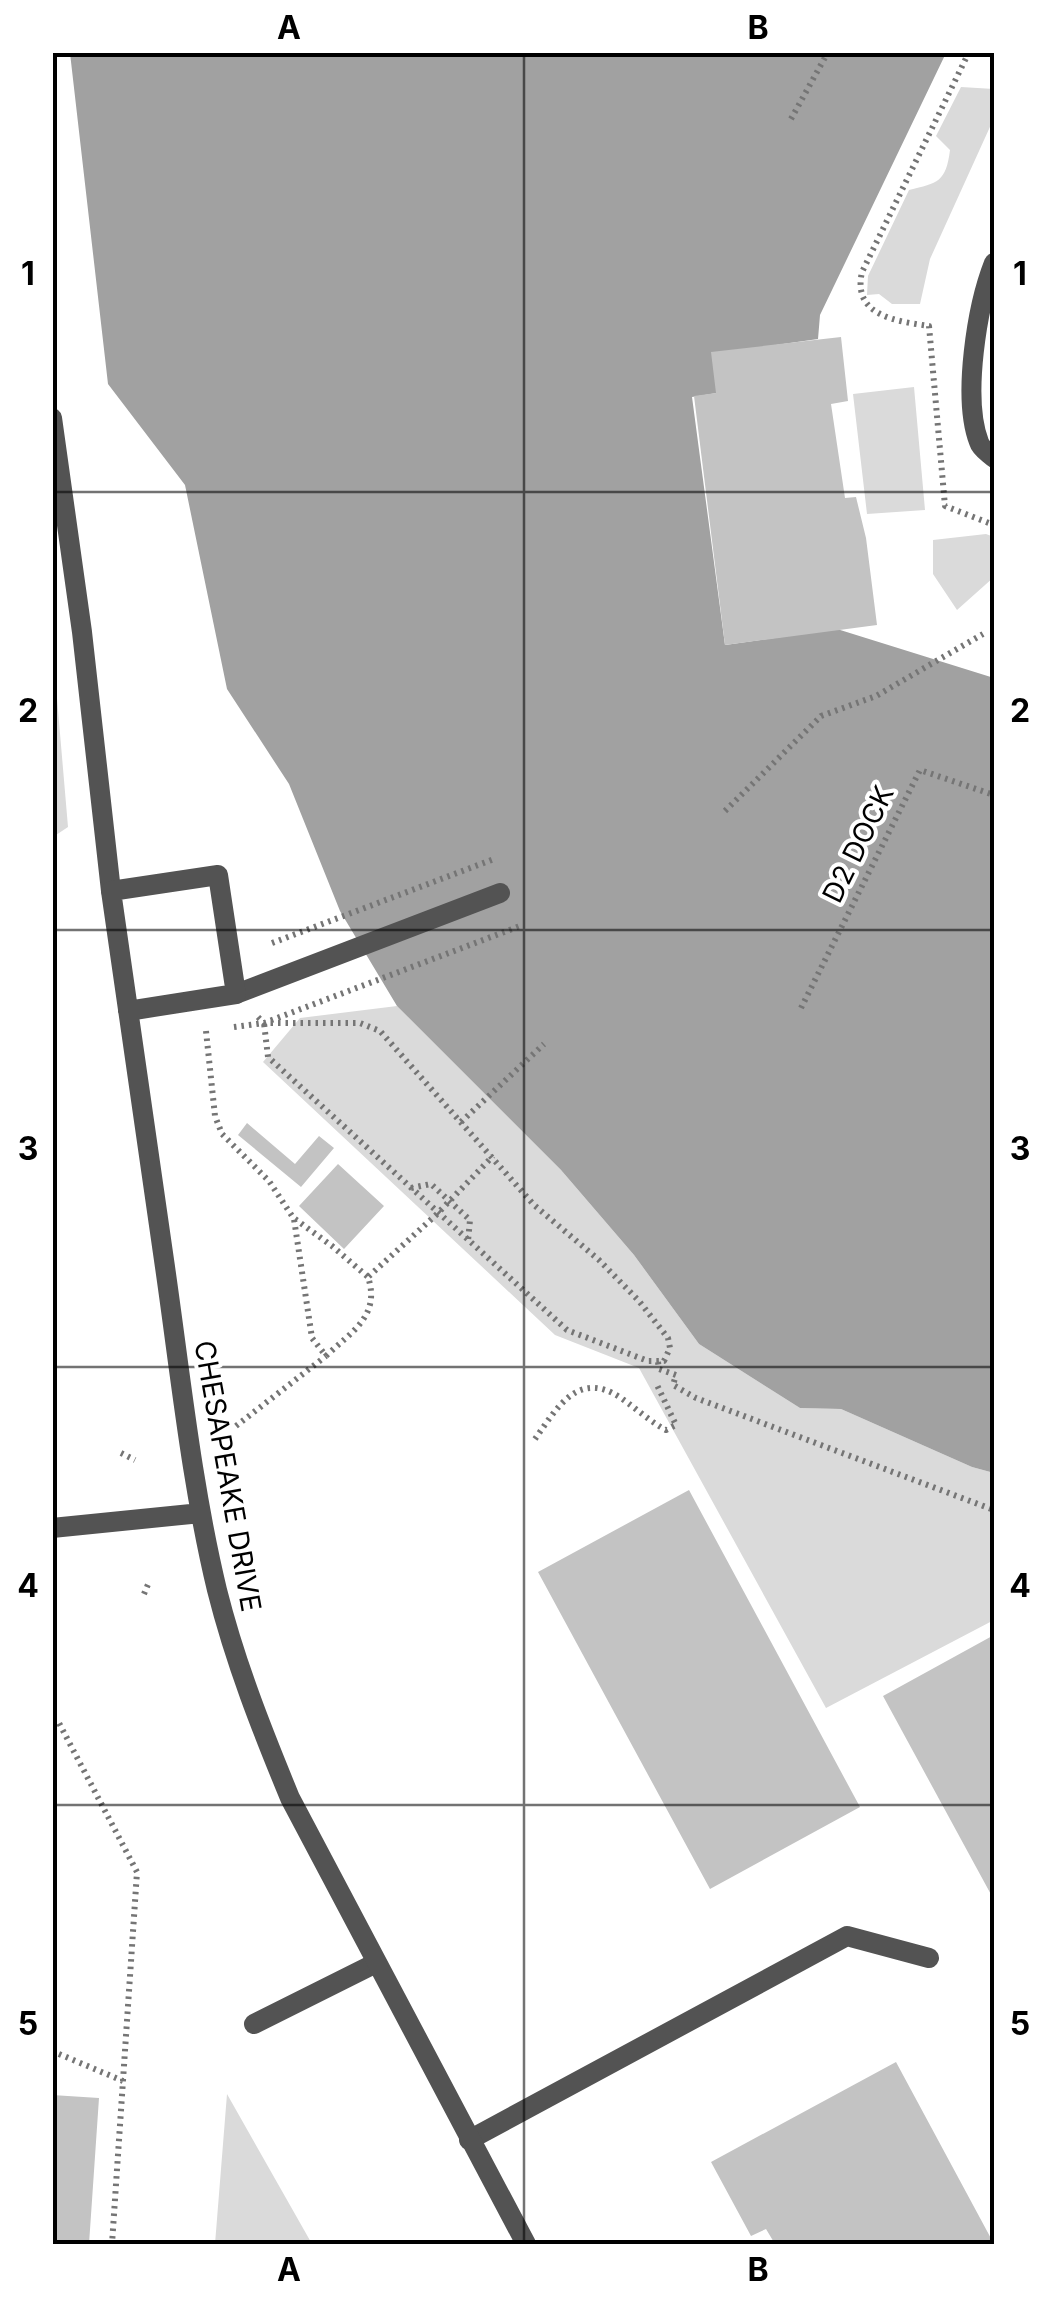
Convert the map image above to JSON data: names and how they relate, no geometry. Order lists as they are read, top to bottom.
{
  "streets": {
    "street": ["CHESAPEAKE DRIVE"],
    "path": ["D2 DOCK"]
  },
  "grid": {
    "columns": ["A", "B"],
    "rows": [
      "1",
      "2",
      "3",
      "4",
      "5"
    ]
  }
}
